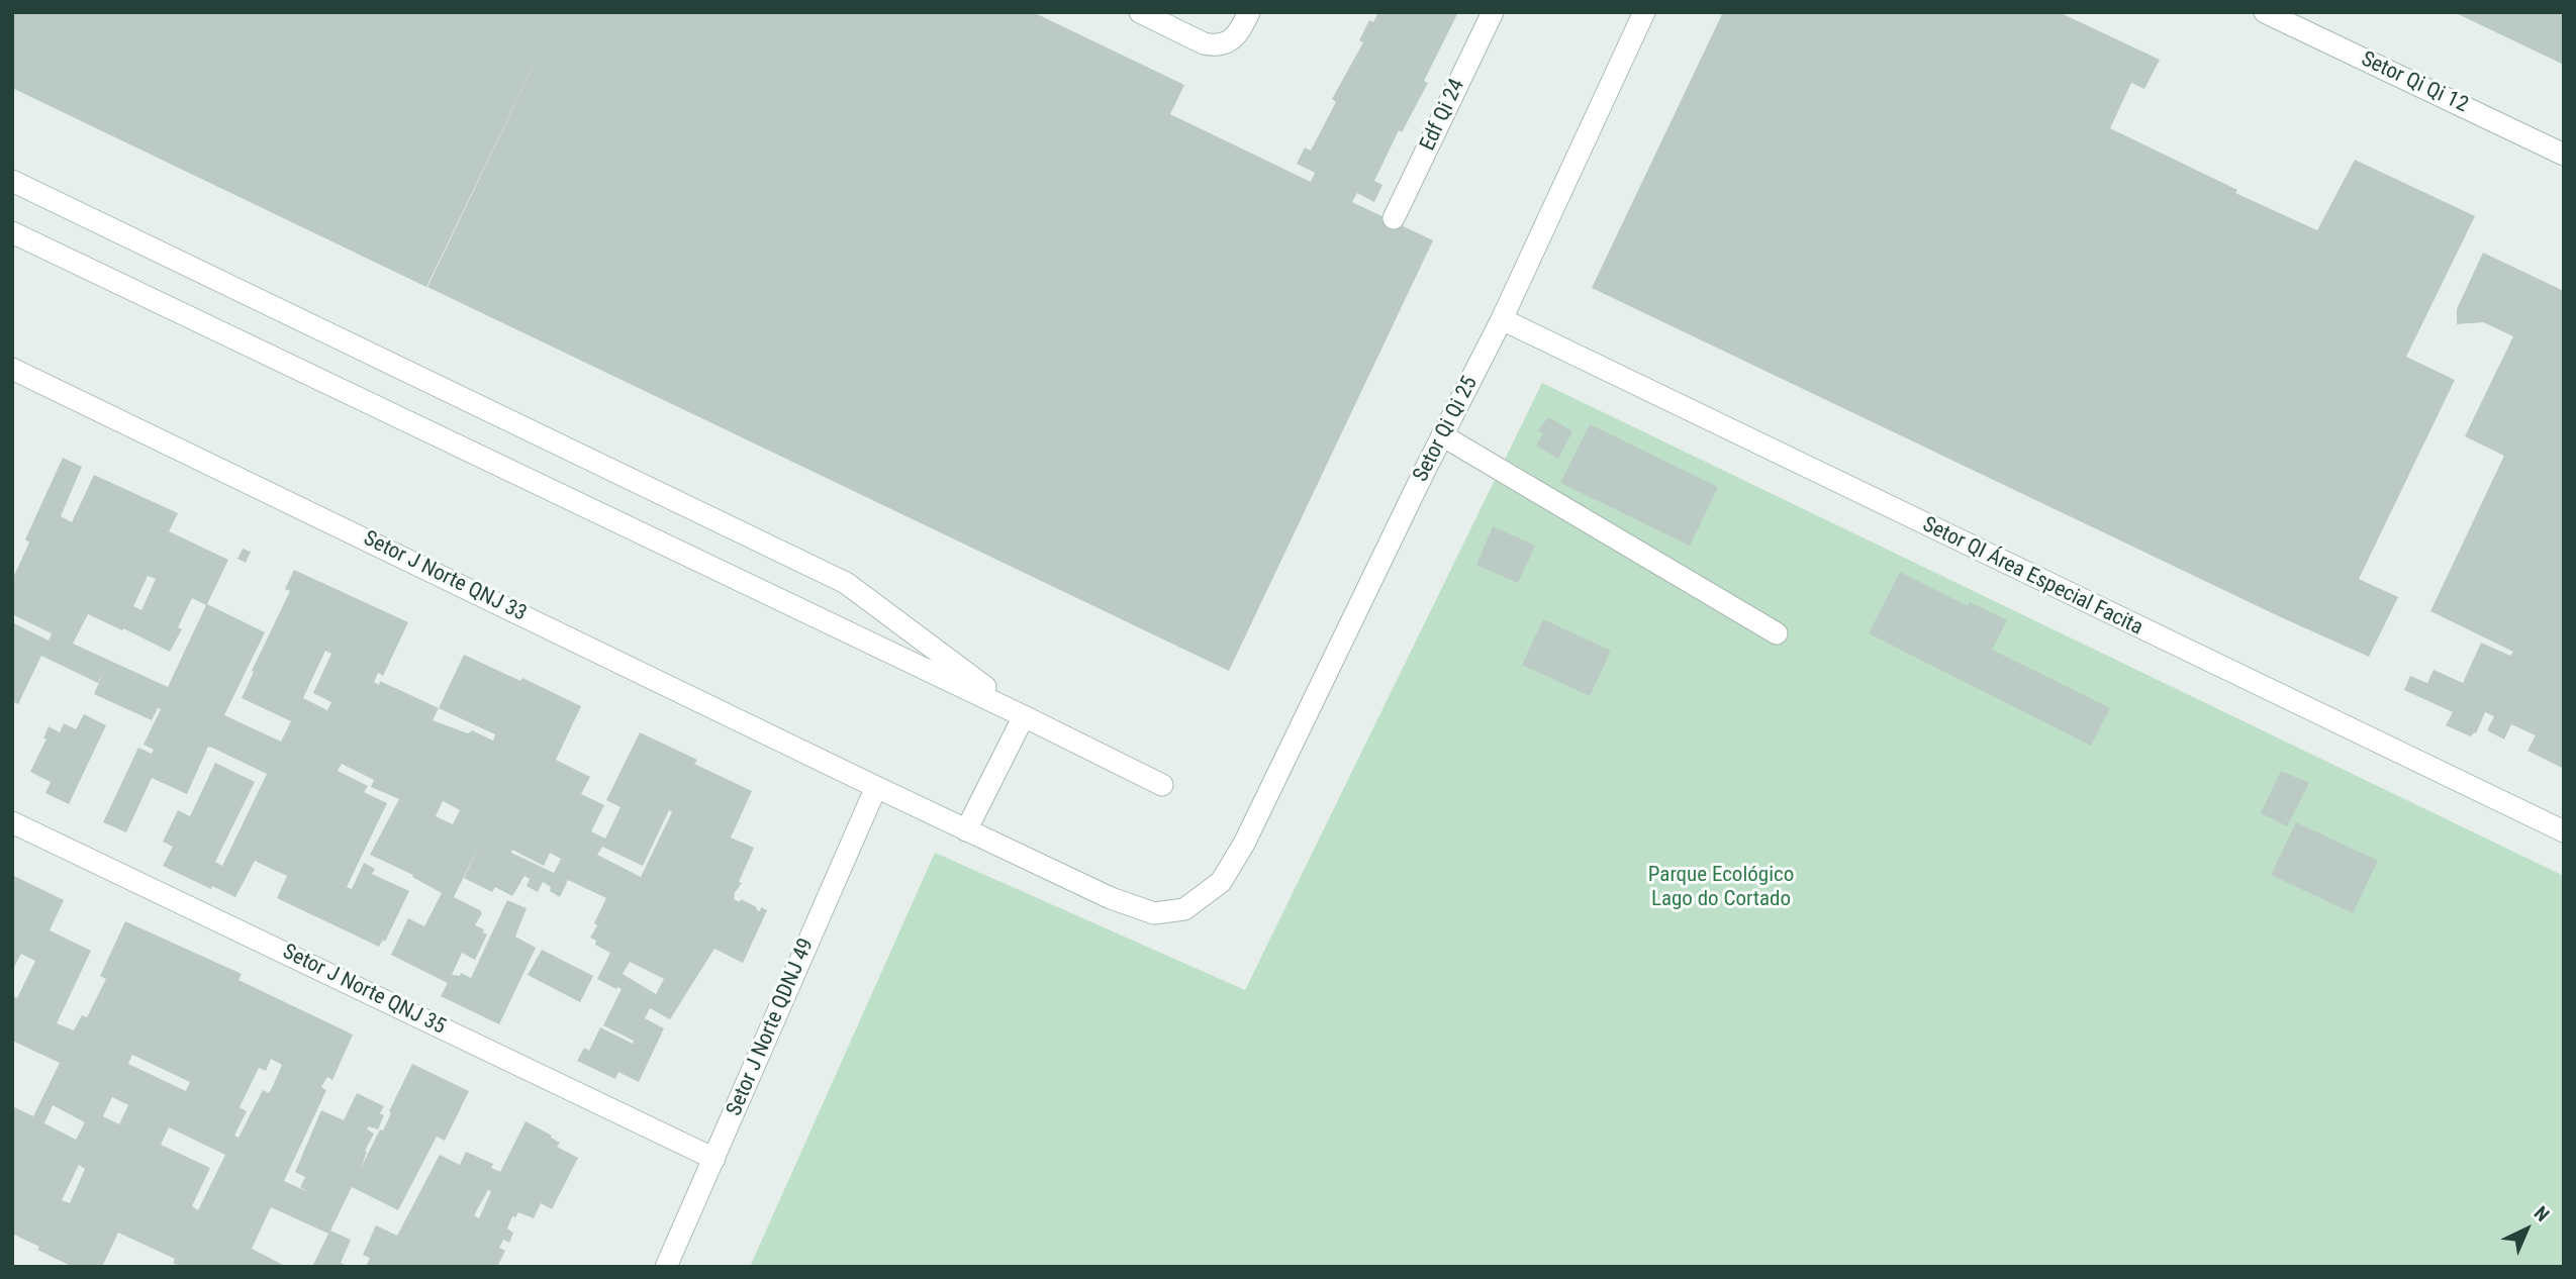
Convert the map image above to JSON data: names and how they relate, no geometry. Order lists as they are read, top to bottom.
{
  "streets": {
    "street": [
      "Setor Qi Qi 12",
      "Edf Qi 24",
      "Setor Qi Qi 25",
      "Setor J Norte QNJ 33",
      "Setor QI Área Especial Facita",
      "Setor J Norte QNJ 35",
      "Setor J Norte QDNJ 49"
    ]
  },
  "crossings": [
    ["Setor Qi Qi 25", "Setor J Norte QNJ 33"],
    ["Setor Qi Qi 25", "Setor QI Área Especial Facita"],
    ["Setor J Norte QNJ 33", "Setor J Norte QDNJ 49"],
    ["Setor J Norte QNJ 35", "Setor J Norte QDNJ 49"]
  ],
  "parks": ["Parque Ecológico Lago do Cortado"],
  "north": "top right"
}
